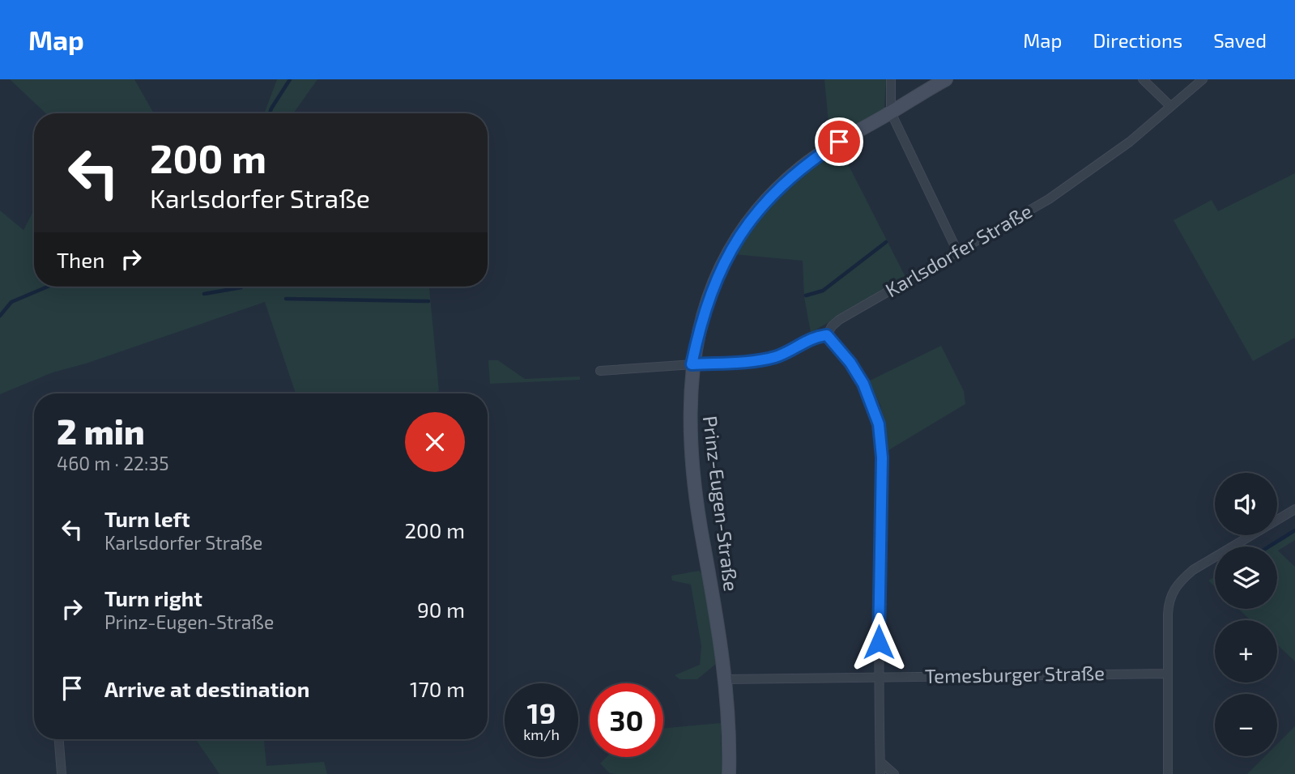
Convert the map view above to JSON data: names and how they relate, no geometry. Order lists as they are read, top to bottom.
{
  "streets": {
    "street": ["Karlsdorfer Straße", "Prinz-Eugen-Straße", "Temesburger Straße"]
  },
  "crossings": [
    ["Karlsdorfer Straße", "Prinz-Eugen-Straße"],
    ["Prinz-Eugen-Straße", "Temesburger Straße"]
  ],
  "page": {
    "header": "Map",
    "nav": ["Map", "Directions", "Saved"],
    "turn": ["200 m", "Karlsdorfer Straße"],
    "then": "Then",
    "heading": ["2 min", "460 m · 22:35"],
    "map_buttons": ["+", "−"],
    "list": [
      {
        "name": "Turn left",
        "note": "Karlsdorfer Straße",
        "value": "200 m"
      },
      {
        "name": "Turn right",
        "note": "Prinz-Eugen-Straße",
        "value": "90 m"
      },
      {
        "name": "Arrive at destination",
        "value": "170 m"
      }
    ],
    "speed": "19 km/h",
    "limit": "30"
  }
}
